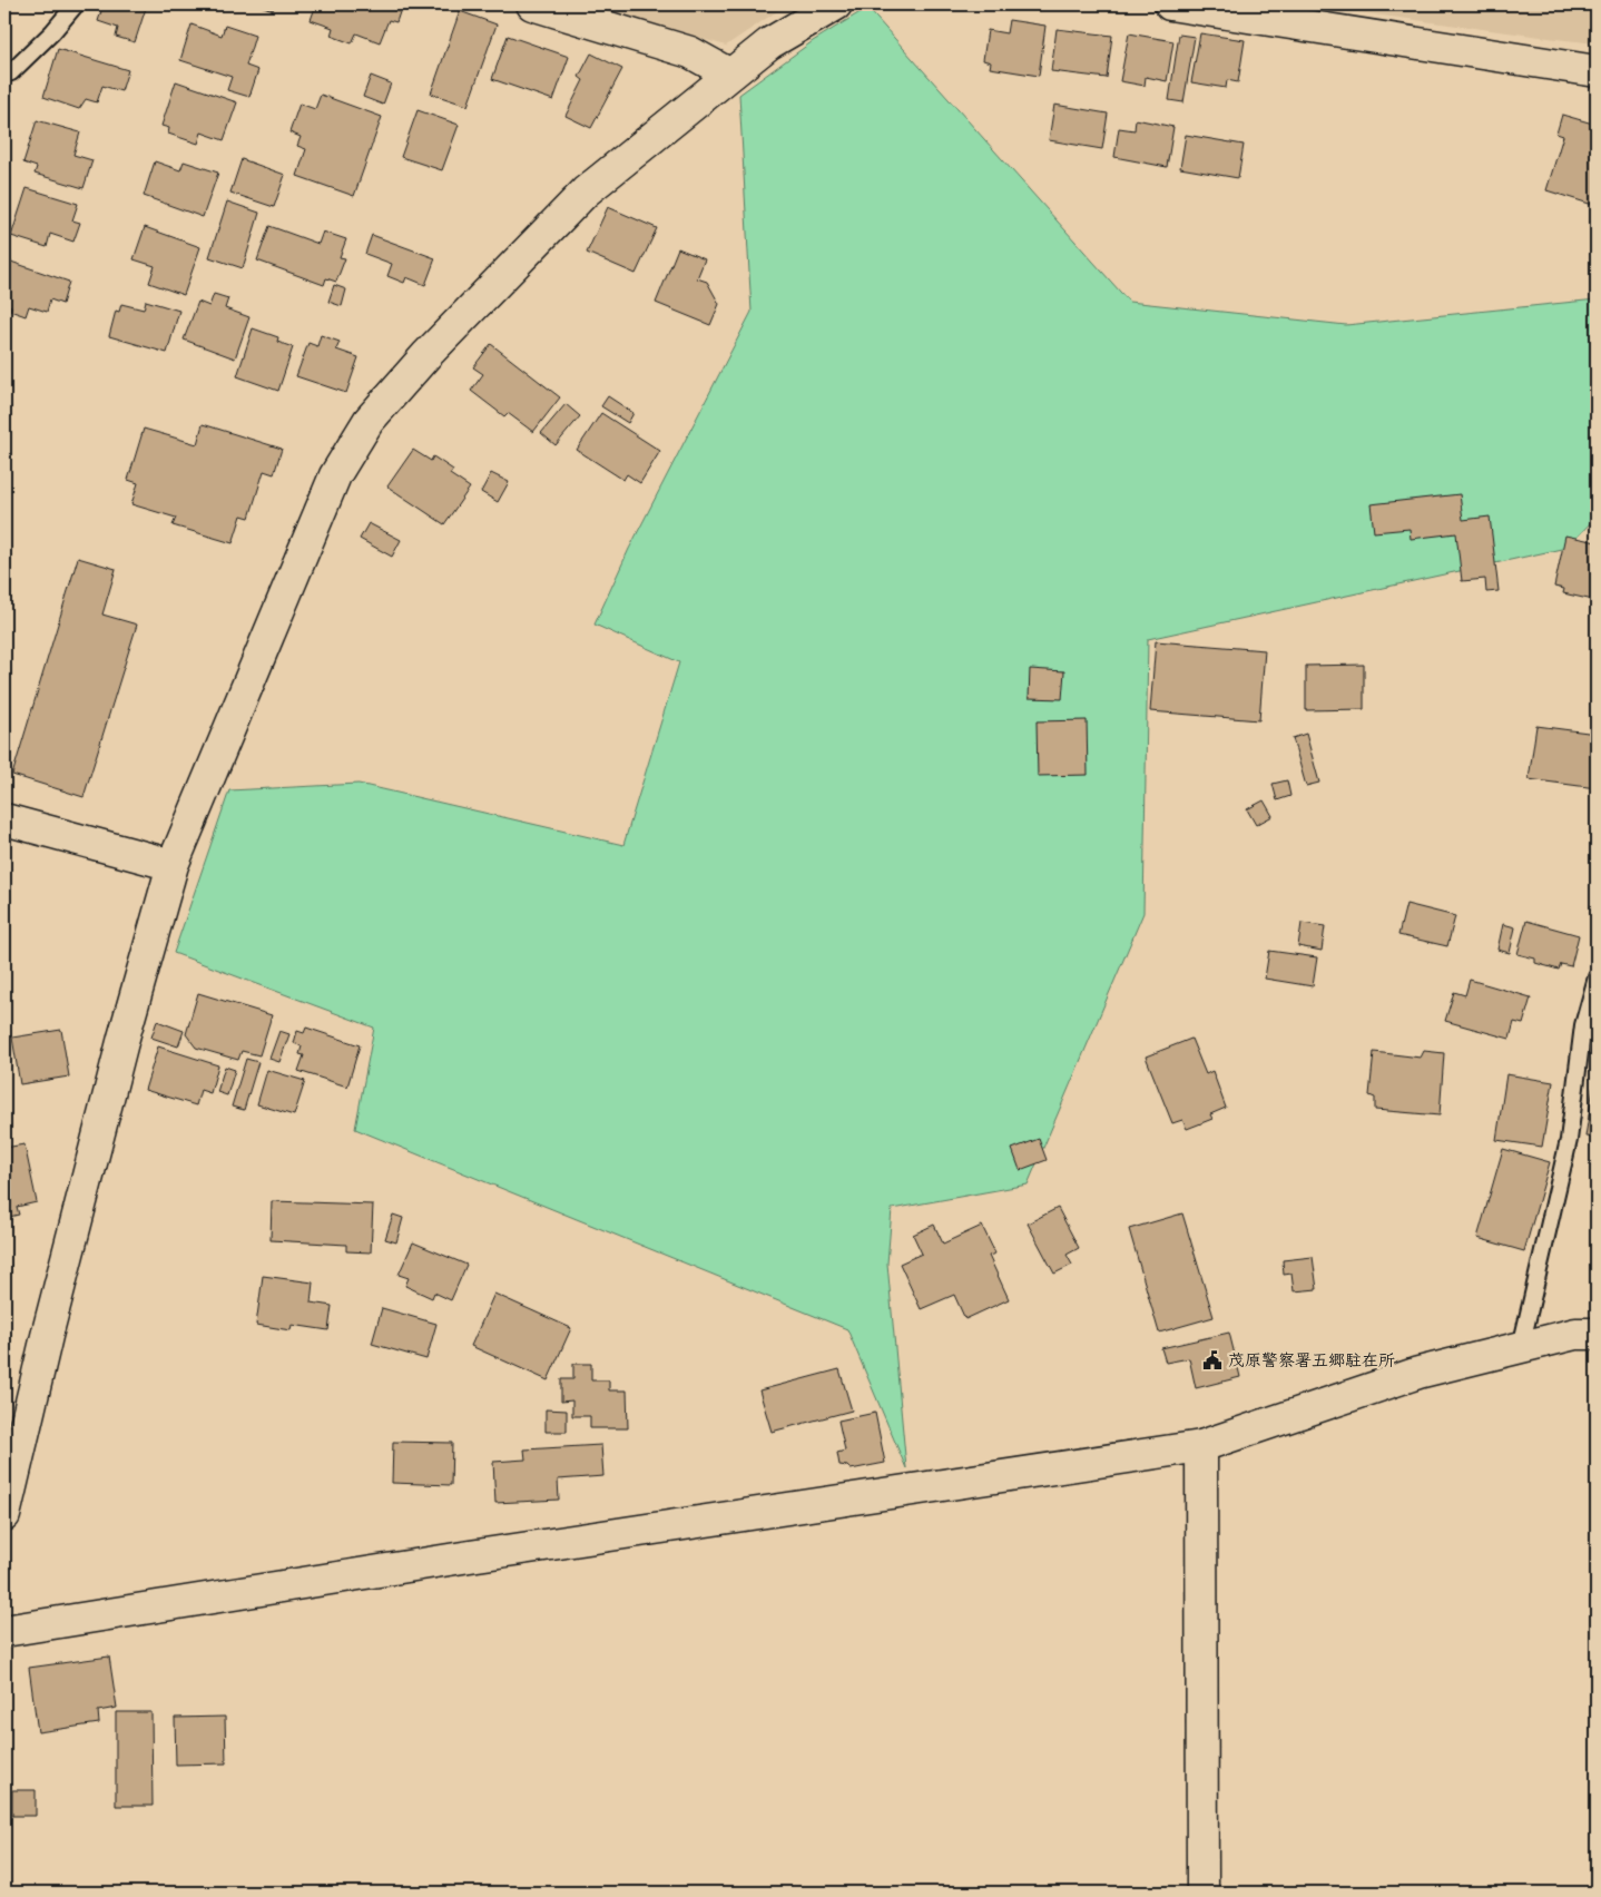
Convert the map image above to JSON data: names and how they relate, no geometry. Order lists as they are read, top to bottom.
{
  "places": {
    "public building": ["茂原警察署五郷駐在所"]
  }
}
